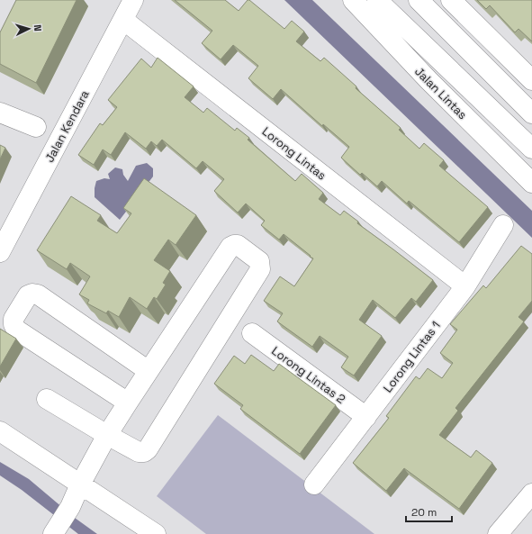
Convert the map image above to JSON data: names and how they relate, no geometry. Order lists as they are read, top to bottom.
{
  "streets": {
    "main road": [
      "Jalan Lintas",
      "Jalan Kendara",
      "Lorong Lintas",
      "Lorong Lintas 1",
      "Lorong Lintas 2"
    ]
  },
  "crossings": [
    ["Jalan Kendara", "Lorong Lintas"],
    ["Lorong Lintas", "Lorong Lintas 1"],
    ["Lorong Lintas 1", "Lorong Lintas 2"]
  ],
  "scale_bar": "20 m",
  "north": "right"
}
